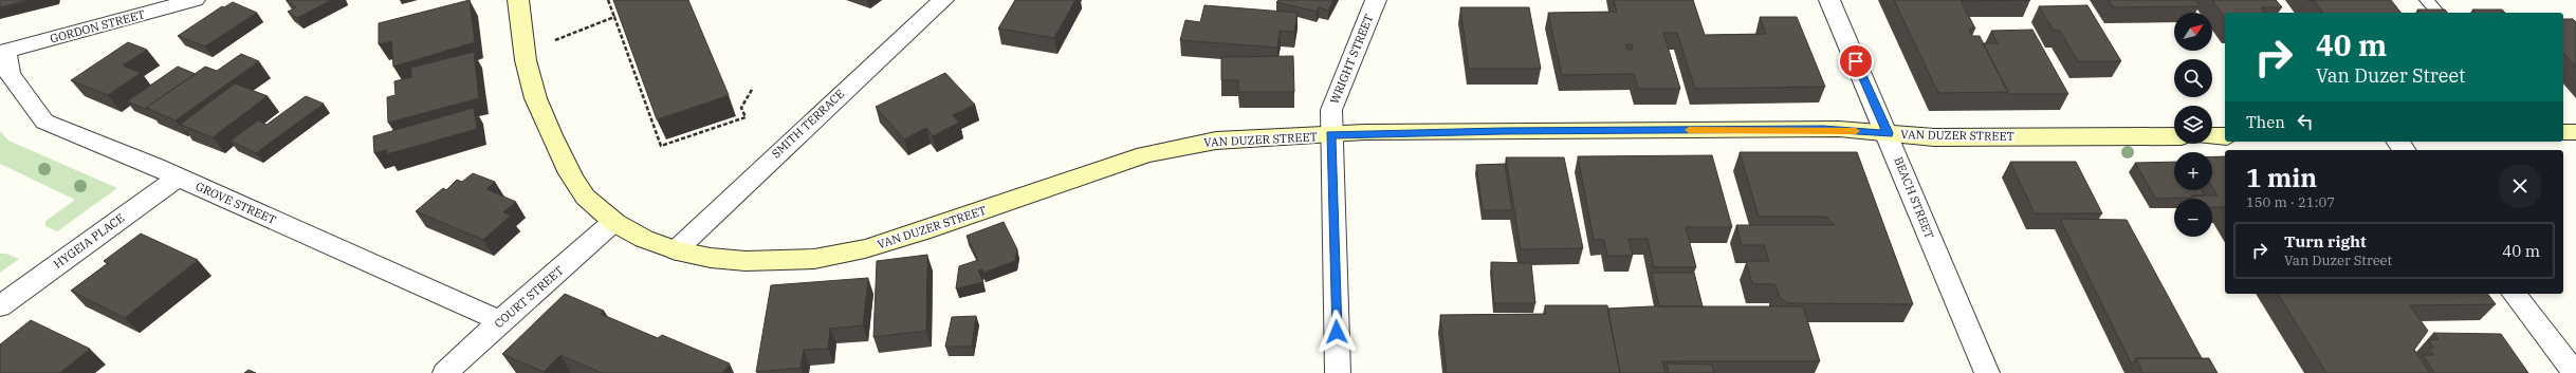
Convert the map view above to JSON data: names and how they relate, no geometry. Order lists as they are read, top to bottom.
{
  "streets": {
    "main road": ["VAN DUZER STREET"],
    "street": [
      "GORDON STREET",
      "WRIGHT STREET",
      "SMITH TERRACE",
      "BEACH STREET",
      "GROVE STREET",
      "HYGEIA PLACE",
      "COURT STREET"
    ]
  },
  "crossings": [
    ["GORDON STREET", "GROVE STREET"],
    ["WRIGHT STREET", "VAN DUZER STREET"],
    ["SMITH TERRACE", "VAN DUZER STREET"],
    ["VAN DUZER STREET", "BEACH STREET"],
    ["VAN DUZER STREET", "COURT STREET"],
    ["GROVE STREET", "HYGEIA PLACE"],
    ["GROVE STREET", "COURT STREET"]
  ],
  "north": "top right",
  "page": {
    "map_buttons": ["+", "−"],
    "turn": ["40 m", "Van Duzer Street"],
    "then": "Then",
    "heading": ["1 min", "150 m · 21:07"],
    "list": [
      {
        "name": "Turn right",
        "note": "Van Duzer Street",
        "value": "40 m"
      }
    ]
  }
}
